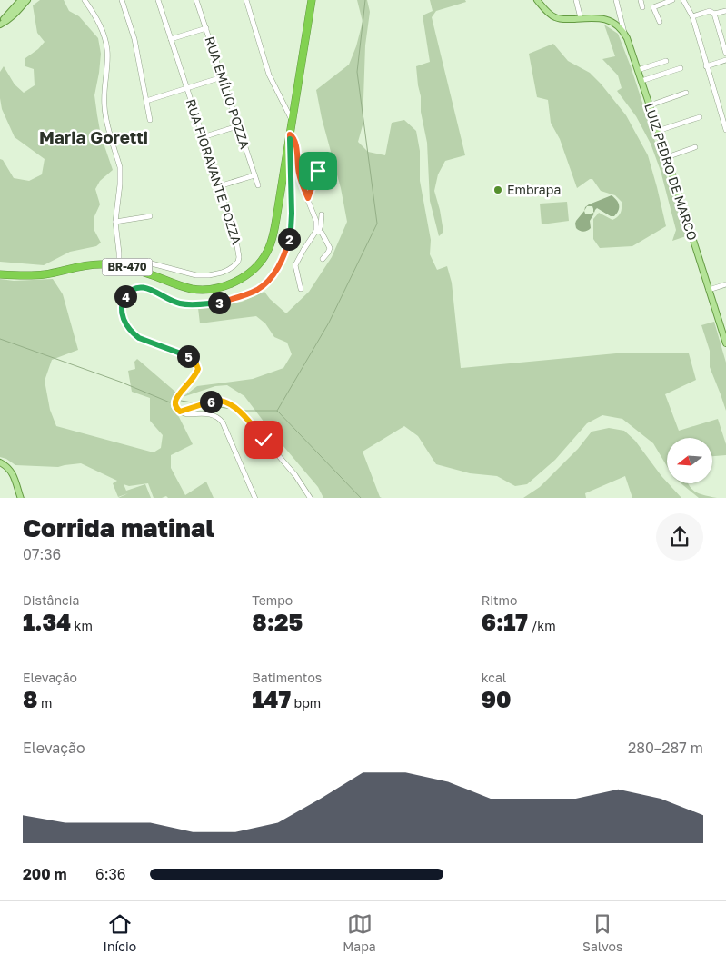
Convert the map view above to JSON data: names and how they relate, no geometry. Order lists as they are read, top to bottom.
{
  "streets": {
    "highway": ["BR-470"],
    "main road": ["LUIZ PEDRO DE MARCO"],
    "street": ["RUA EMÍLIO POZZA", "RUA FIORAVANTE POZZA"]
  },
  "crossings": [
    ["RUA FIORAVANTE POZZA", "BR-470"]
  ],
  "districts": ["Maria Goretti"],
  "places": ["Embrapa"],
  "north": "left",
  "page": {
    "pins": [
      "2",
      "4",
      "3",
      "5",
      "6"
    ],
    "heading": ["Corrida matinal", "07:36"],
    "stats": [
      ["Distância", "1.34 km"],
      ["Tempo", "8:25"],
      ["Ritmo", "6:17 /km"],
      ["Elevação", "8 m"],
      ["Batimentos", "147 bpm"],
      ["kcal", "90"]
    ],
    "chart": ["Elevação", "280–287 m"],
    "list": [
      {
        "name": "200 m",
        "note": "6:36"
      }
    ],
    "tabs": ["Início", "Mapa", "Salvos"]
  }
}
